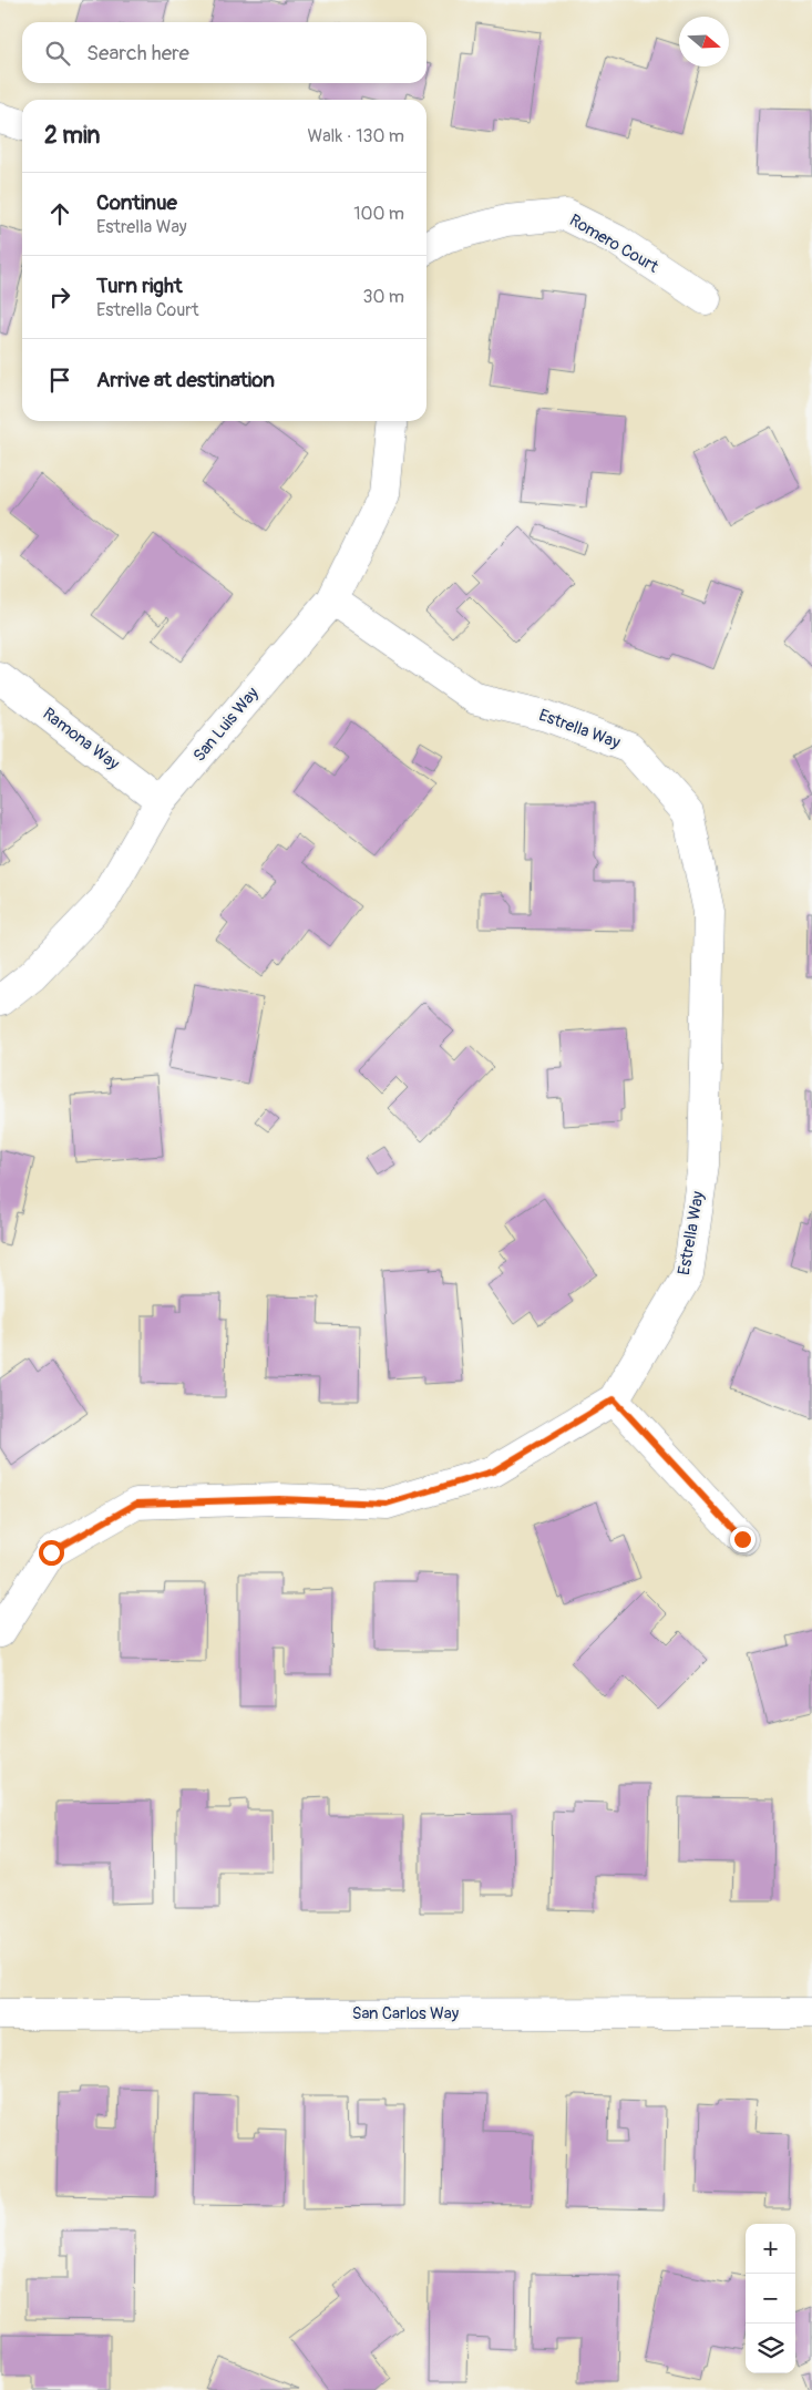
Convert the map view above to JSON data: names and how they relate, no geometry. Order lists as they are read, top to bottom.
{
  "streets": {
    "street": [
      "Romero Court",
      "San Luis Way",
      "Estrella Way",
      "Ramona Way",
      "San Carlos Way"
    ]
  },
  "crossings": [
    ["San Luis Way", "Estrella Way"],
    ["San Luis Way", "Ramona Way"]
  ],
  "north": "right",
  "page": {
    "search": "Search here",
    "heading": ["2 min", "Walk · 130 m"],
    "list": [
      ["Continue", "Estrella Way", "100 m"],
      ["Turn right", "Estrella Court", "30 m"],
      "Arrive at destination"
    ],
    "map_buttons": ["+", "−"]
  }
}
